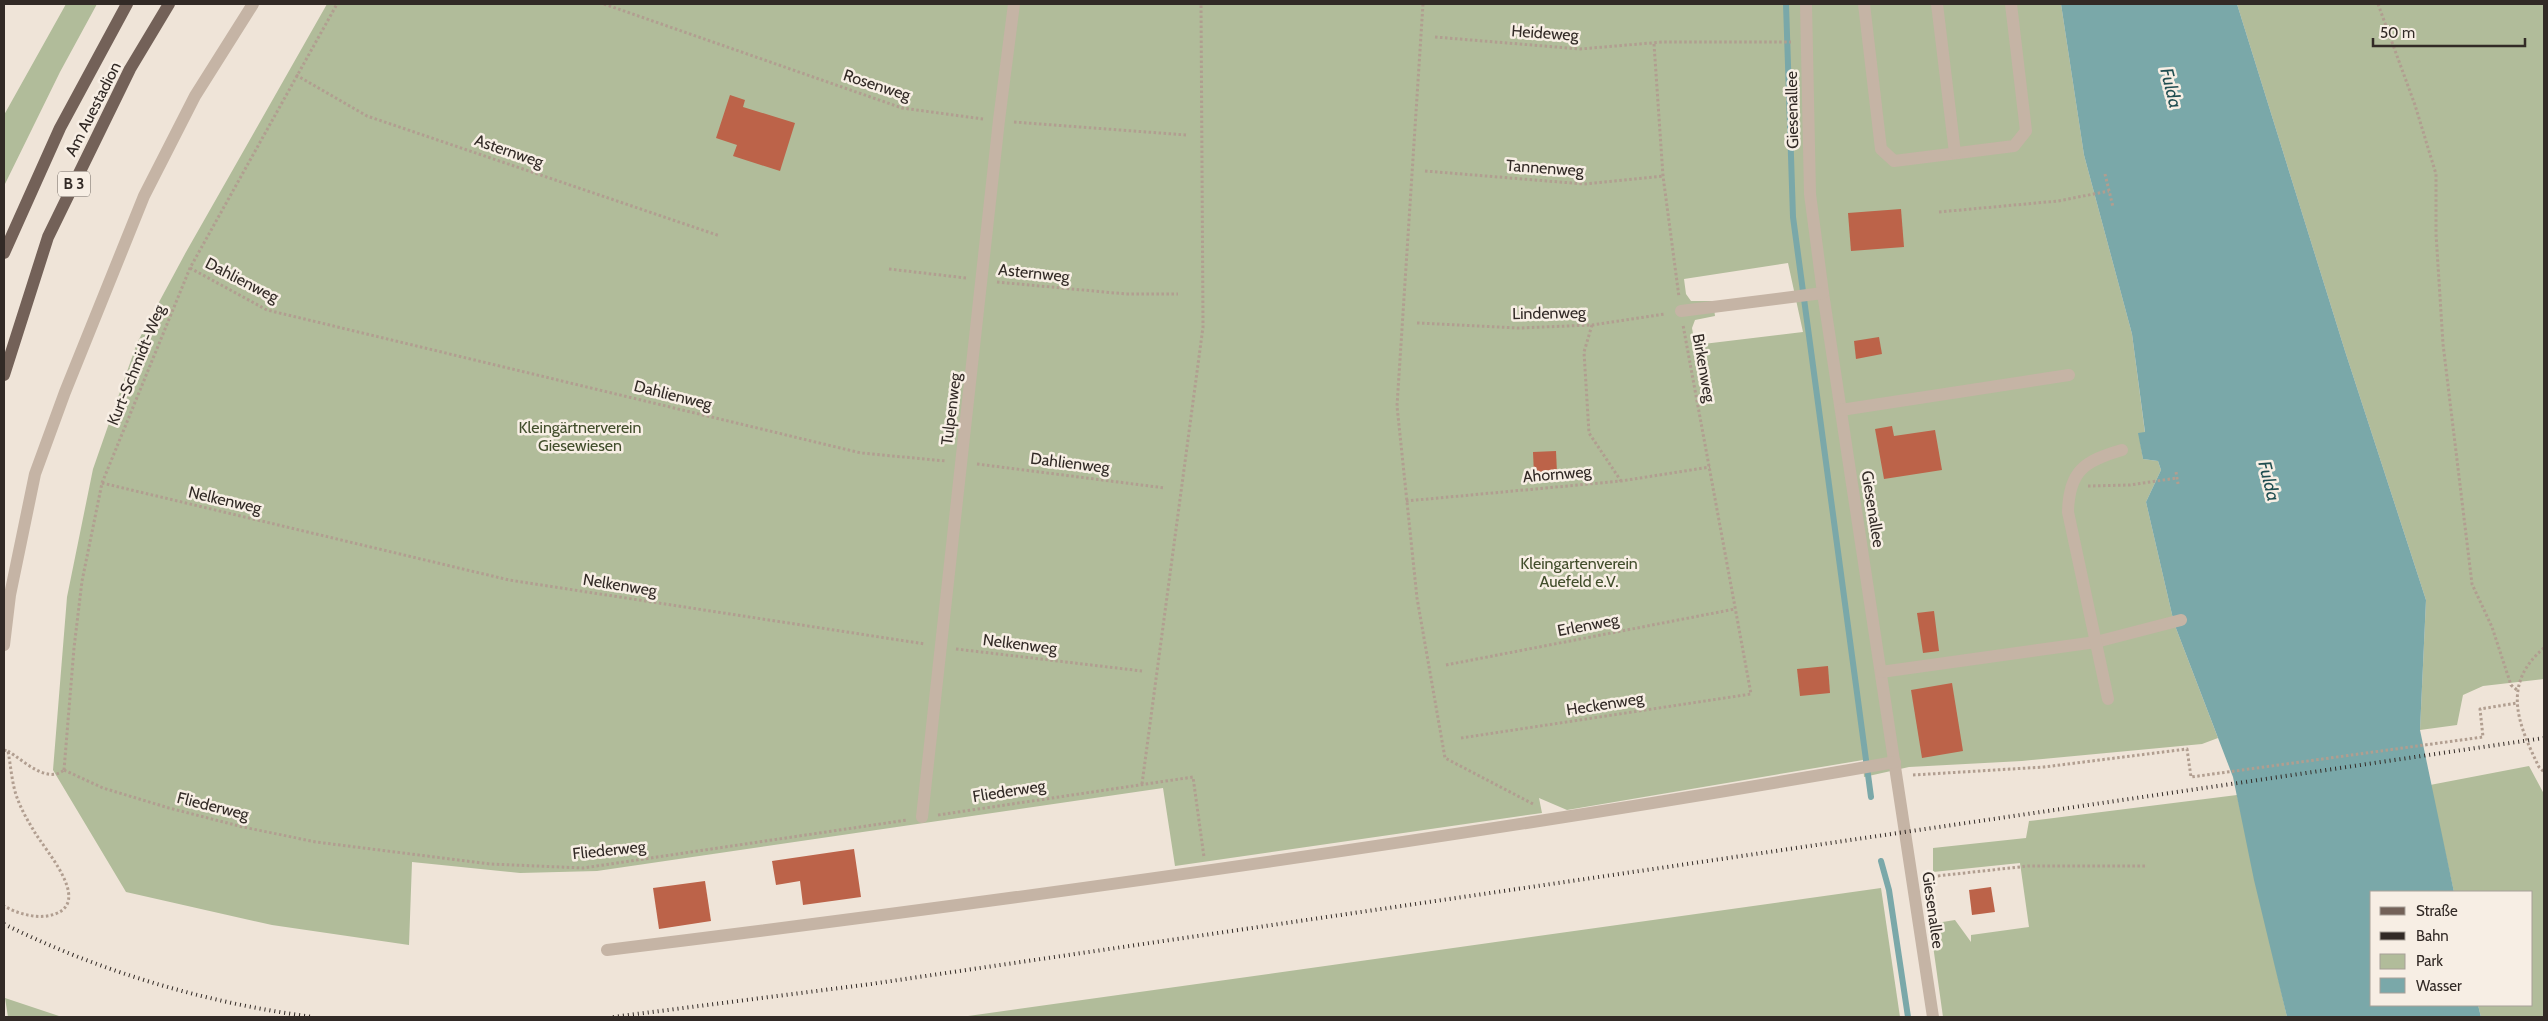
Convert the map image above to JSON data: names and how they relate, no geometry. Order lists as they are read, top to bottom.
{
  "streets": {
    "main road": ["Am Auestadion", "B 3"],
    "street": ["Giesenallee", "Tulpenweg"],
    "path": [
      "Heideweg",
      "Rosenweg",
      "Asternweg",
      "Tannenweg",
      "Dahlienweg",
      "Lindenweg",
      "Kurt-Schmidt-Weg",
      "Birkenweg",
      "Ahornweg",
      "Nelkenweg",
      "Erlenweg",
      "Heckenweg",
      "Fliederweg"
    ]
  },
  "crossings": [
    ["Heideweg", "Birkenweg"],
    ["Rosenweg", "Tulpenweg"],
    ["Asternweg", "Kurt-Schmidt-Weg"],
    ["Asternweg", "Tulpenweg"],
    ["Tannenweg", "Birkenweg"],
    ["Dahlienweg", "Kurt-Schmidt-Weg"],
    ["Dahlienweg", "Tulpenweg"],
    ["Lindenweg", "Birkenweg"],
    ["Kurt-Schmidt-Weg", "Nelkenweg"],
    ["Kurt-Schmidt-Weg", "Fliederweg"],
    ["Birkenweg", "Ahornweg"],
    ["Birkenweg", "Erlenweg"],
    ["Birkenweg", "Heckenweg"],
    ["Tulpenweg", "Nelkenweg"],
    ["Tulpenweg", "Fliederweg"]
  ],
  "water": ["Fulda"],
  "parks": ["Kleingärtnerverein Giesewiesen", "Kleingartenverein Auefeld e.V."],
  "legend": [
    "Straße",
    "Bahn",
    "Park",
    "Wasser"
  ],
  "scale_bar": "50 m"
}
